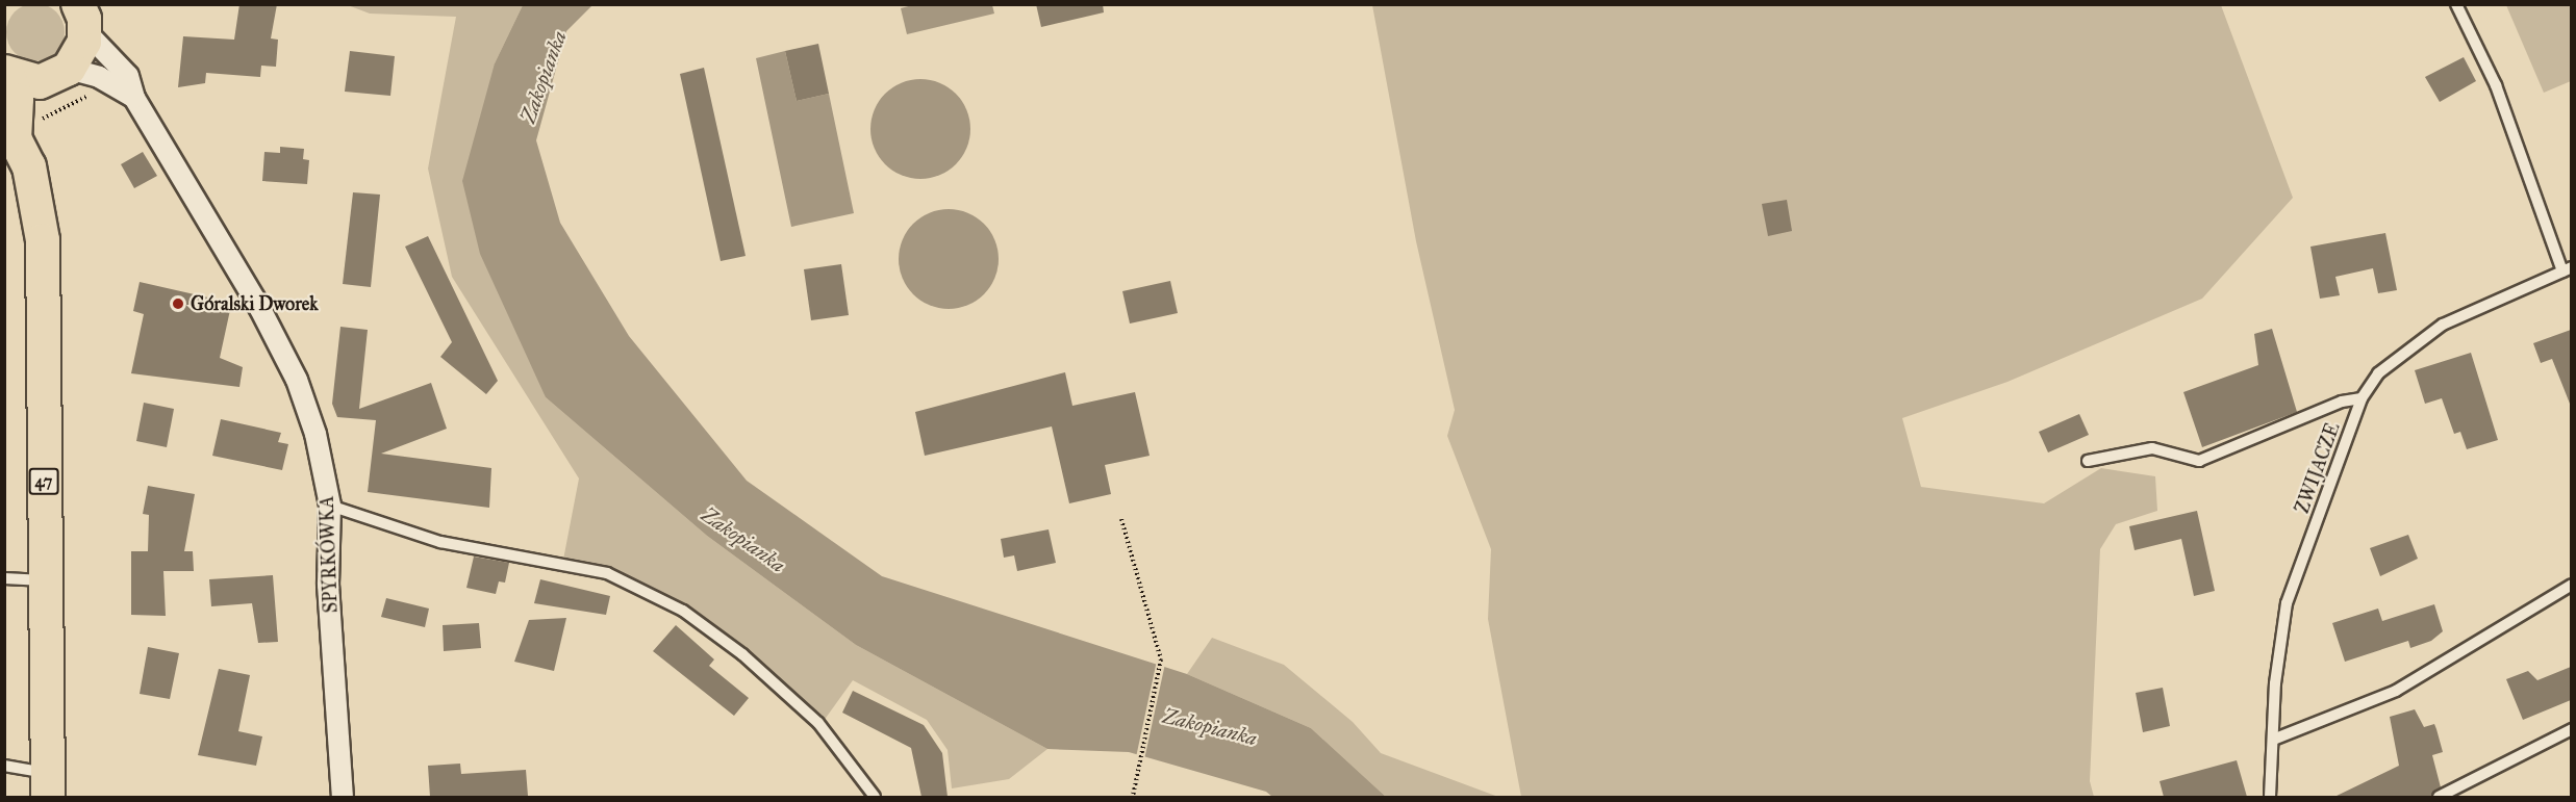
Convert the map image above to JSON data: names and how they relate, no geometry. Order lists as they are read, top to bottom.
{
  "streets": {
    "main road": ["47"],
    "street": ["SPYRKÓWKA"],
    "lane": ["ZWIJACZE"]
  },
  "crossings": [
    ["47", "SPYRKÓWKA"]
  ],
  "water": ["Zakopianka"],
  "places": ["Góralski Dworek"]
}
